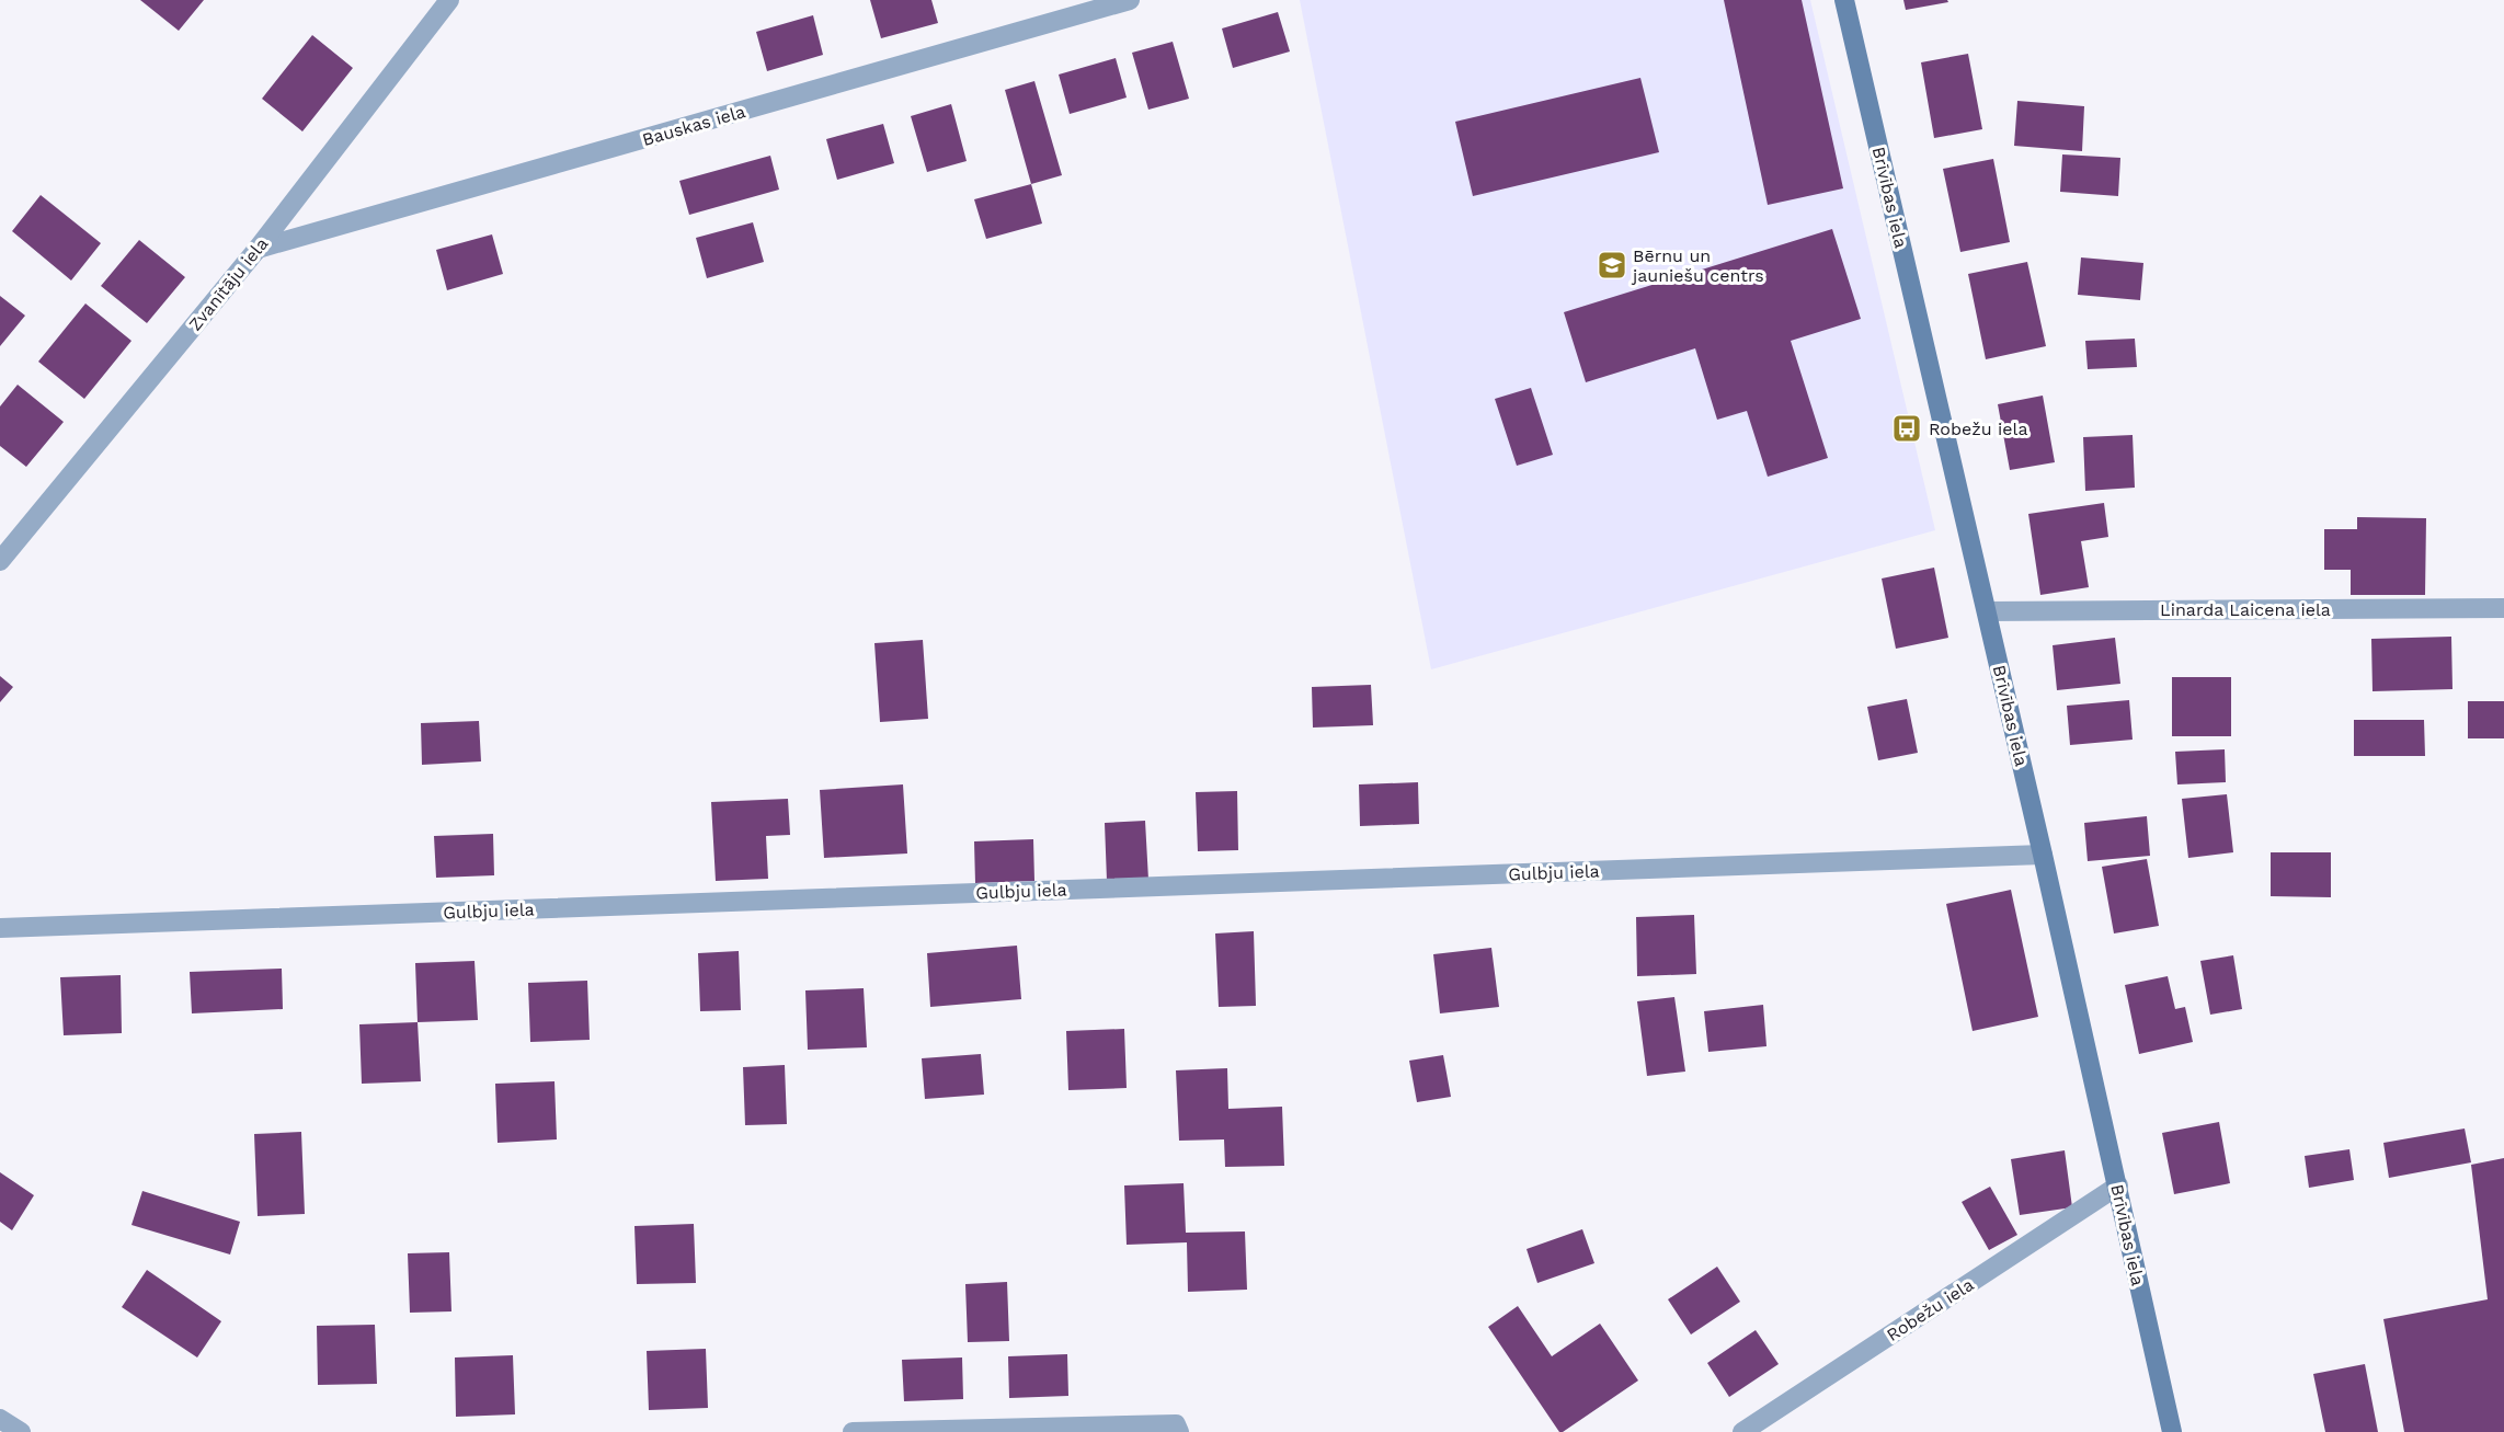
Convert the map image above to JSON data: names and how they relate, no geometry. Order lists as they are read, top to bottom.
{
  "streets": {
    "main road": ["Brīvības iela"],
    "street": [
      "Bauskas iela",
      "Zvanītāju iela",
      "Linarda Laicena iela",
      "Gulbju iela",
      "Robežu iela"
    ]
  },
  "crossings": [
    ["Bauskas iela", "Zvanītāju iela"],
    ["Brīvības iela", "Linarda Laicena iela"],
    ["Brīvības iela", "Gulbju iela"],
    ["Brīvības iela", "Robežu iela"]
  ],
  "places": {
    "school or university": ["Bērnu un jauniešu centrs"],
    "bus stop": ["Robežu iela"]
  }
}
